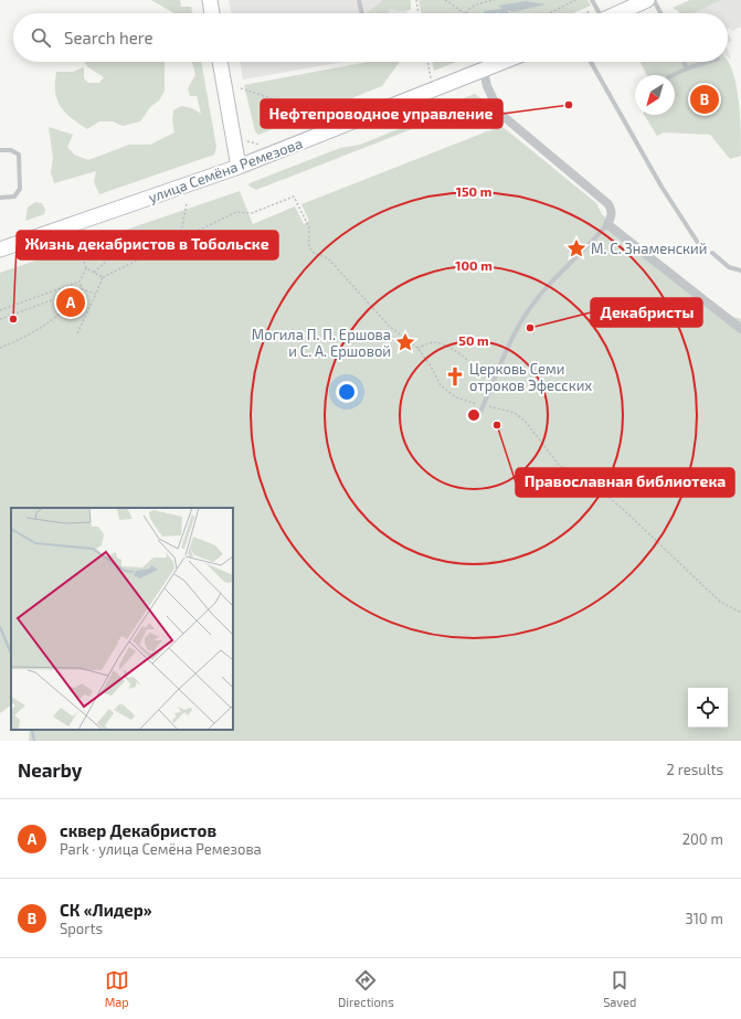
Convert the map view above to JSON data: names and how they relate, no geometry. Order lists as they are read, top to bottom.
{
  "streets": {
    "main road": ["улица Семёна Ремезова"]
  },
  "places": {
    "other": [
      "Нефтепроводное управление",
      "Жизнь декабристов в Тобольске",
      "Декабристы",
      "Православная библиотека"
    ],
    "place": ["М. С. Знаменский", "Могила П. П. Ершова и С. А. Ершовой"],
    "church": ["Церковь Семи отроков Эфесских"]
  },
  "north": "bottom left",
  "page": {
    "search": "Search here",
    "pins": ["B", "A"],
    "heading": ["Nearby", "2 results"],
    "list": [
      {
        "mark": "A",
        "name": "сквер Декабристов",
        "note": "Park · улица Семёна Ремезова",
        "value": "200 m"
      },
      {
        "mark": "B",
        "name": "СК «Лидер»",
        "note": "Sports",
        "value": "310 m"
      }
    ],
    "nav": ["Map", "Directions", "Saved"]
  },
  "rings": ["150 m", "100 m", "50 m"]
}
